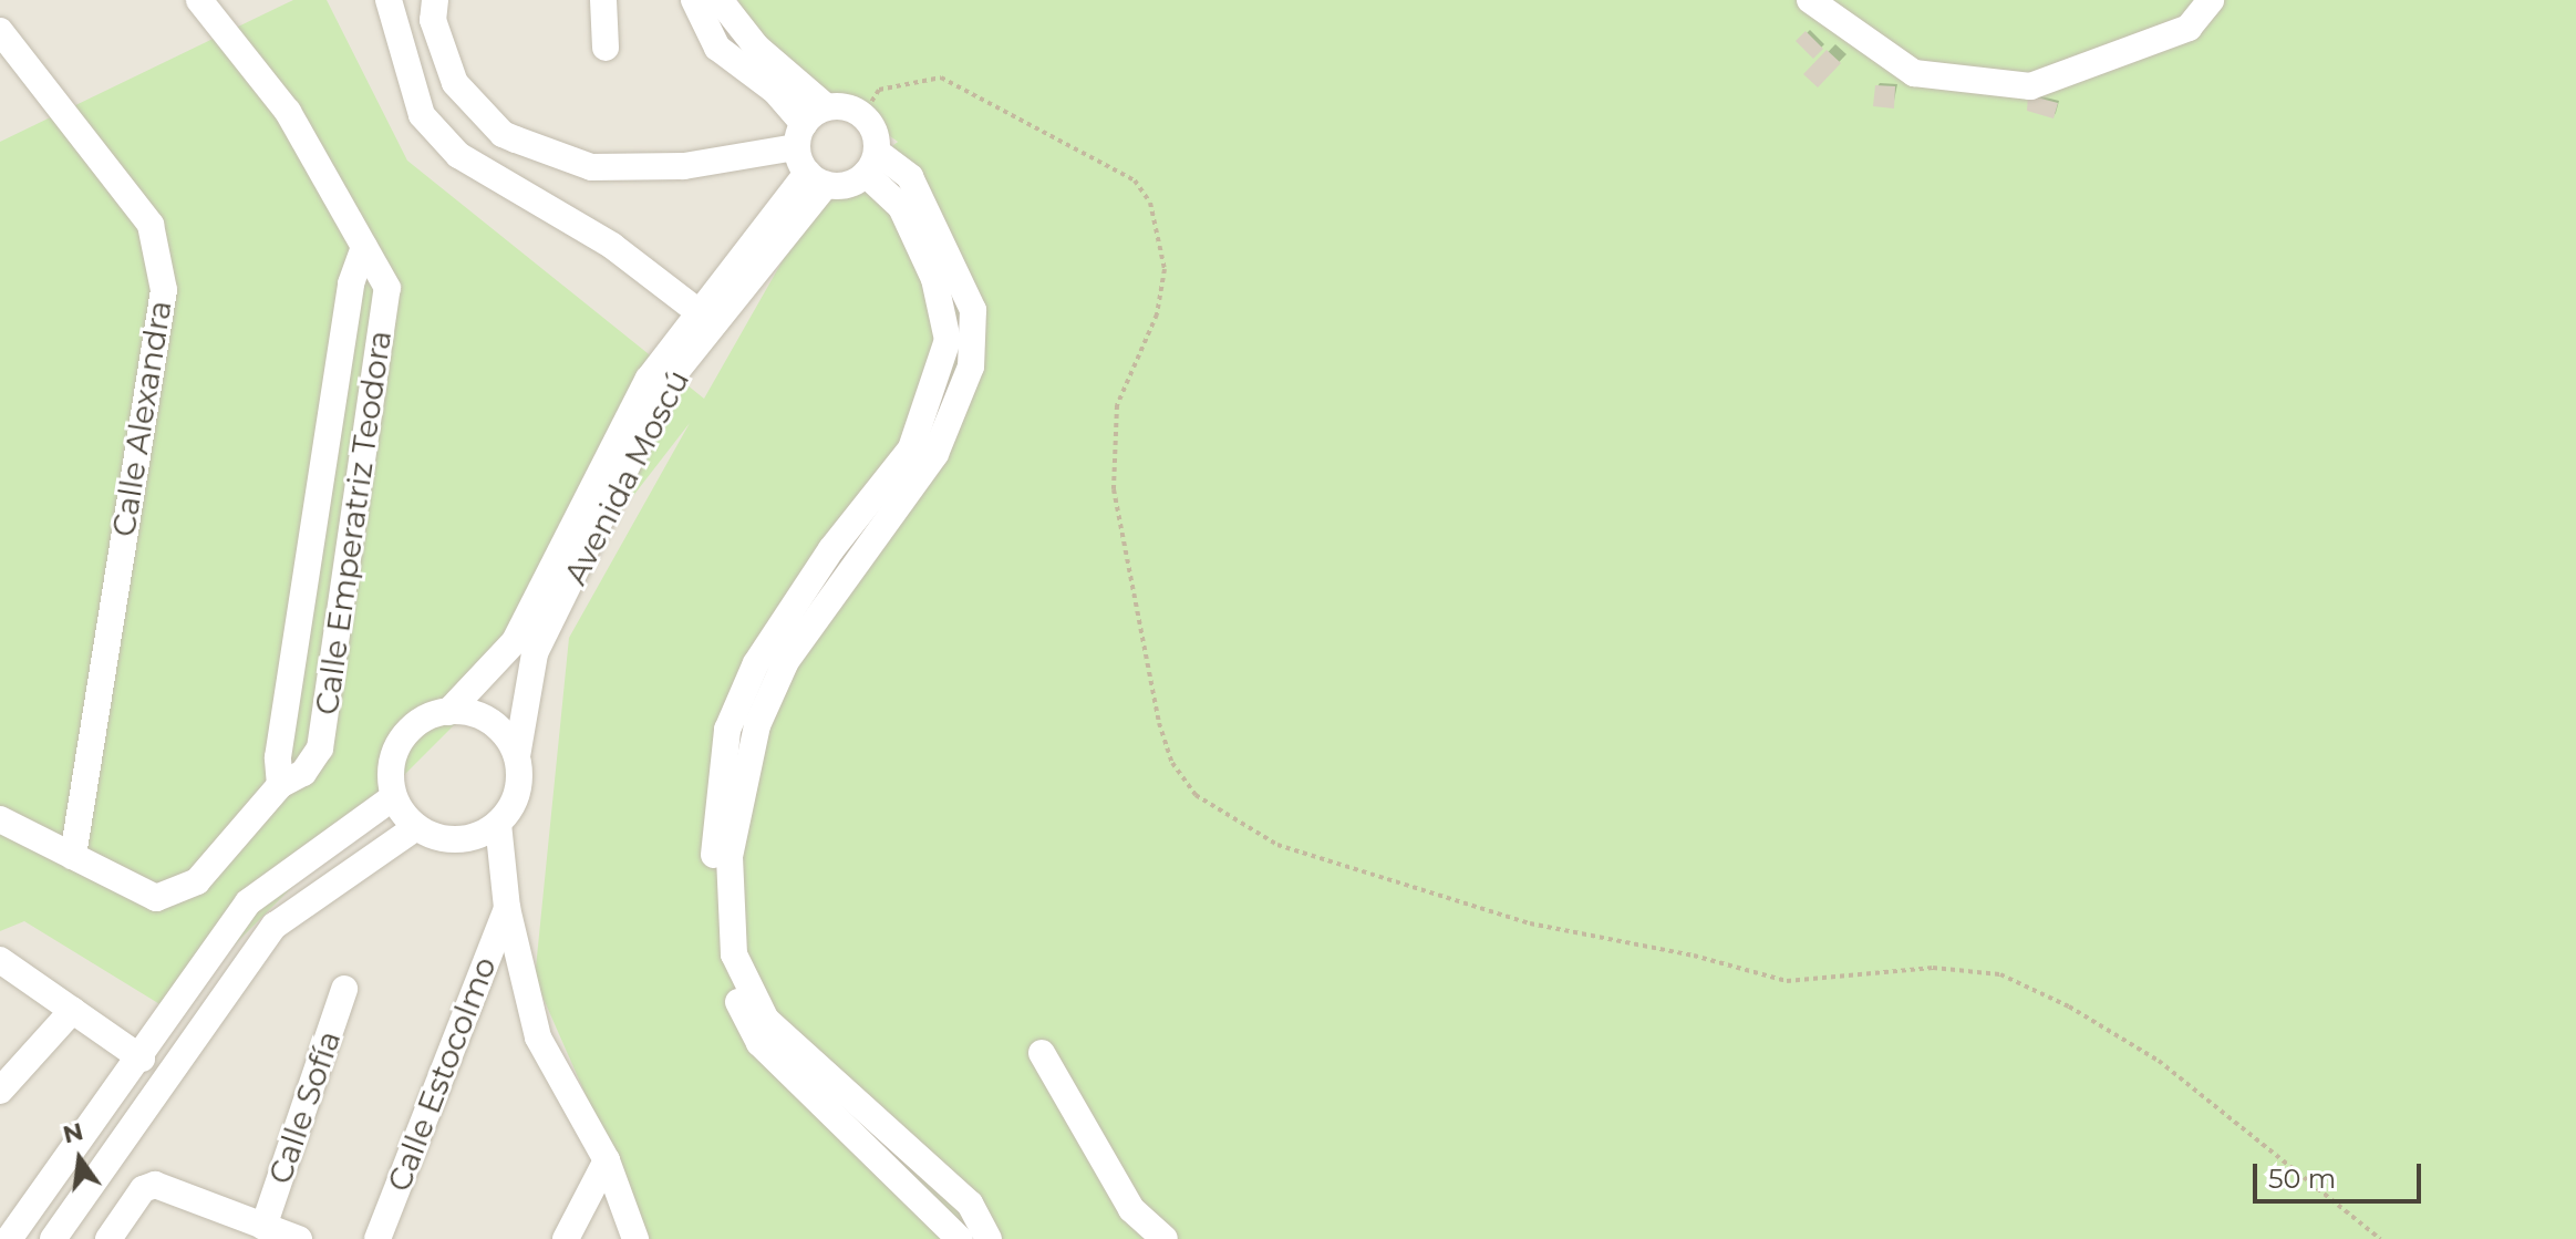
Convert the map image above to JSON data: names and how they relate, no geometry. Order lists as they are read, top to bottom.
{
  "streets": {
    "street": [
      "Calle Alexandra",
      "Avenida Moscú",
      "Calle Emperatriz Teodora",
      "Calle Estocolmo",
      "Calle Sofía"
    ]
  },
  "crossings": [
    ["Calle Alexandra", "Calle Emperatriz Teodora"]
  ],
  "scale_bar": "50 m",
  "north": "top"
}
